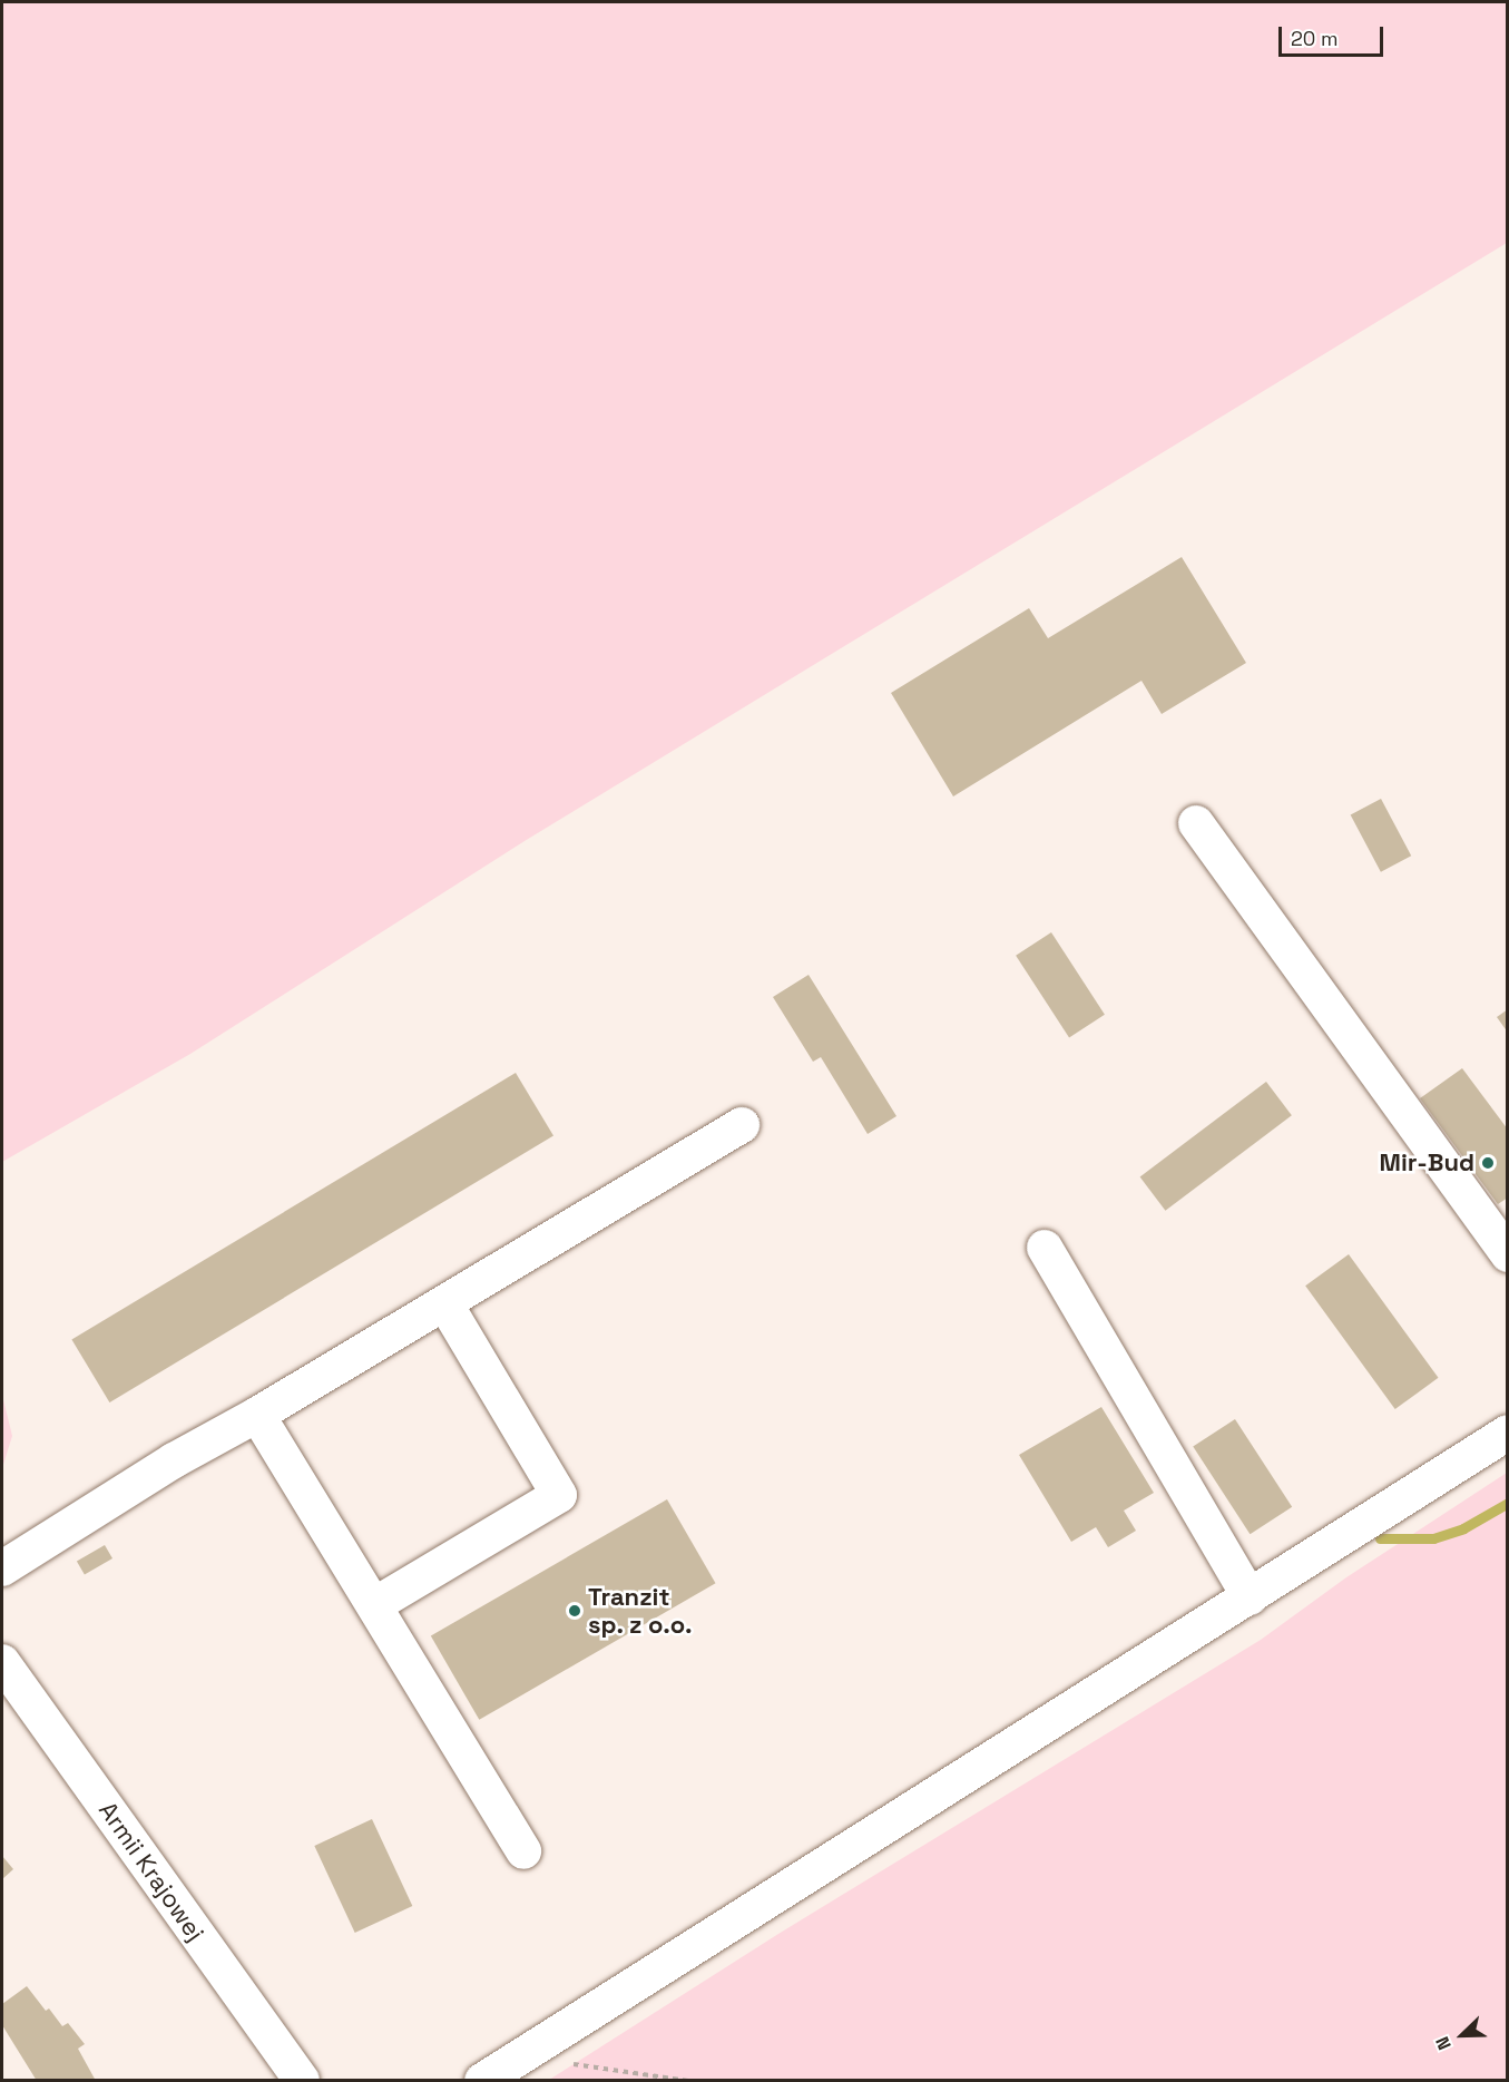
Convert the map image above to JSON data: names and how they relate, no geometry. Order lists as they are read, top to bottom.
{
  "streets": {
    "street": ["Armii Krajowej"]
  },
  "places": ["Mir-Bud", "Tranzit sp. z o.o."],
  "scale_bar": "20 m",
  "north": "bottom left"
}
